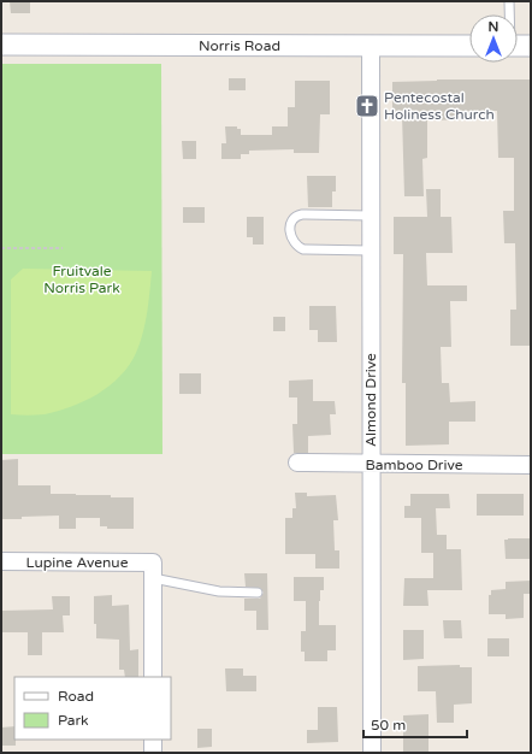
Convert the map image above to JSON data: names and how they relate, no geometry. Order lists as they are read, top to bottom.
{
  "streets": {
    "street": [
      "Norris Road",
      "Almond Drive",
      "Bamboo Drive",
      "Lupine Avenue"
    ]
  },
  "crossings": [
    ["Norris Road", "Almond Drive"],
    ["Almond Drive", "Bamboo Drive"]
  ],
  "parks": ["Fruitvale Norris Park"],
  "places": {
    "church": ["Pentecostal Holiness Church"]
  },
  "legend": ["Road", "Park"],
  "scale_bar": "50 m",
  "north": "top"
}
